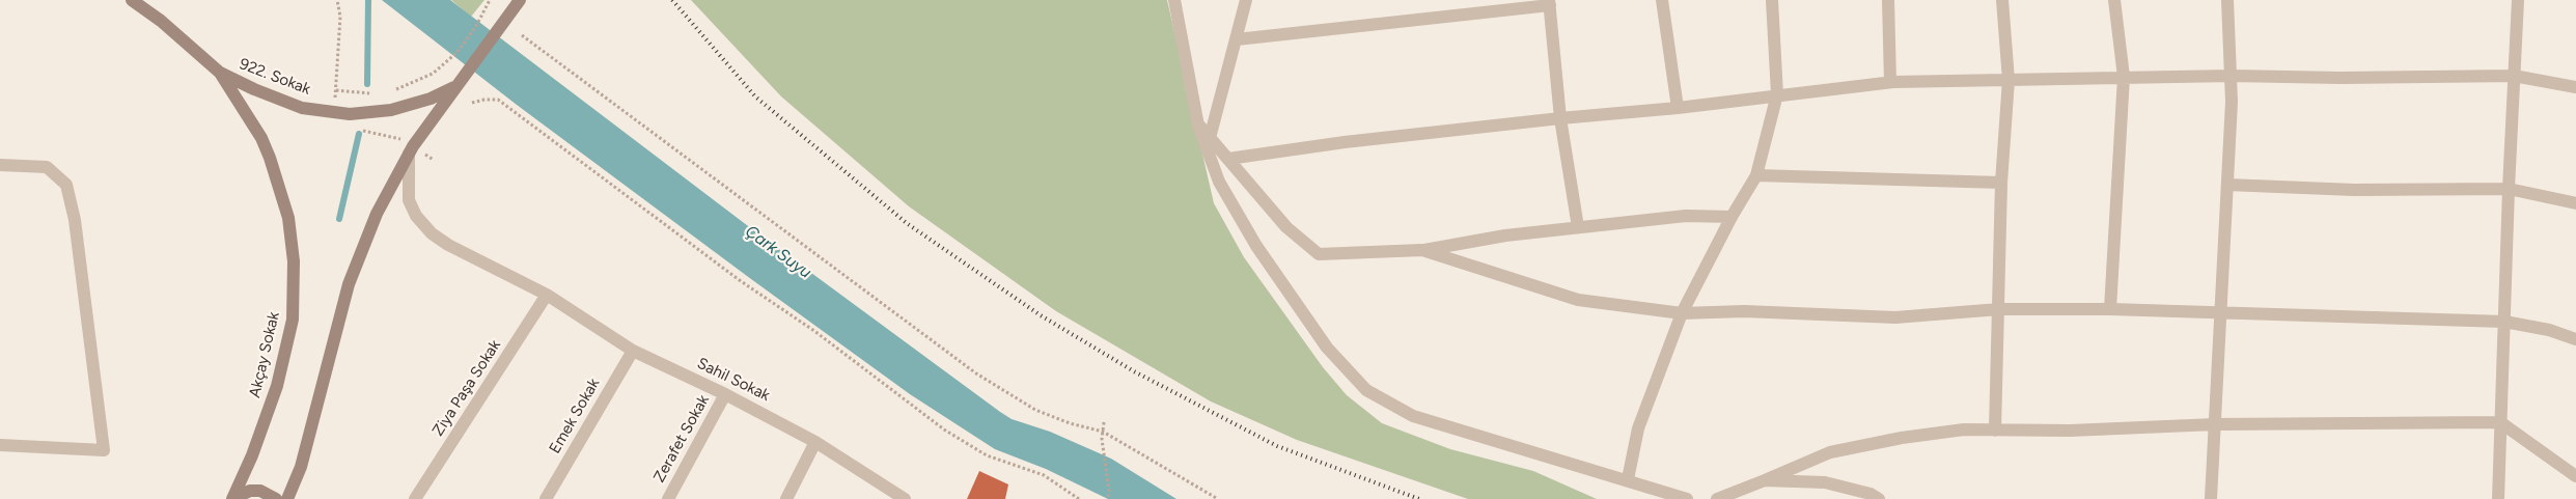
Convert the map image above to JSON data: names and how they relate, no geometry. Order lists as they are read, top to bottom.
{
  "streets": {
    "main road": ["922. Sokak", "Akçay Sokak"],
    "street": [
      "Sahil Sokak",
      "Ziya Paşa Sokak",
      "Emek Sokak",
      "Zerafet Sokak"
    ]
  },
  "crossings": [
    ["922. Sokak", "Akçay Sokak"],
    ["Sahil Sokak", "Ziya Paşa Sokak"],
    ["Sahil Sokak", "Emek Sokak"],
    ["Sahil Sokak", "Zerafet Sokak"]
  ],
  "water": ["Çark Suyu"]
}
